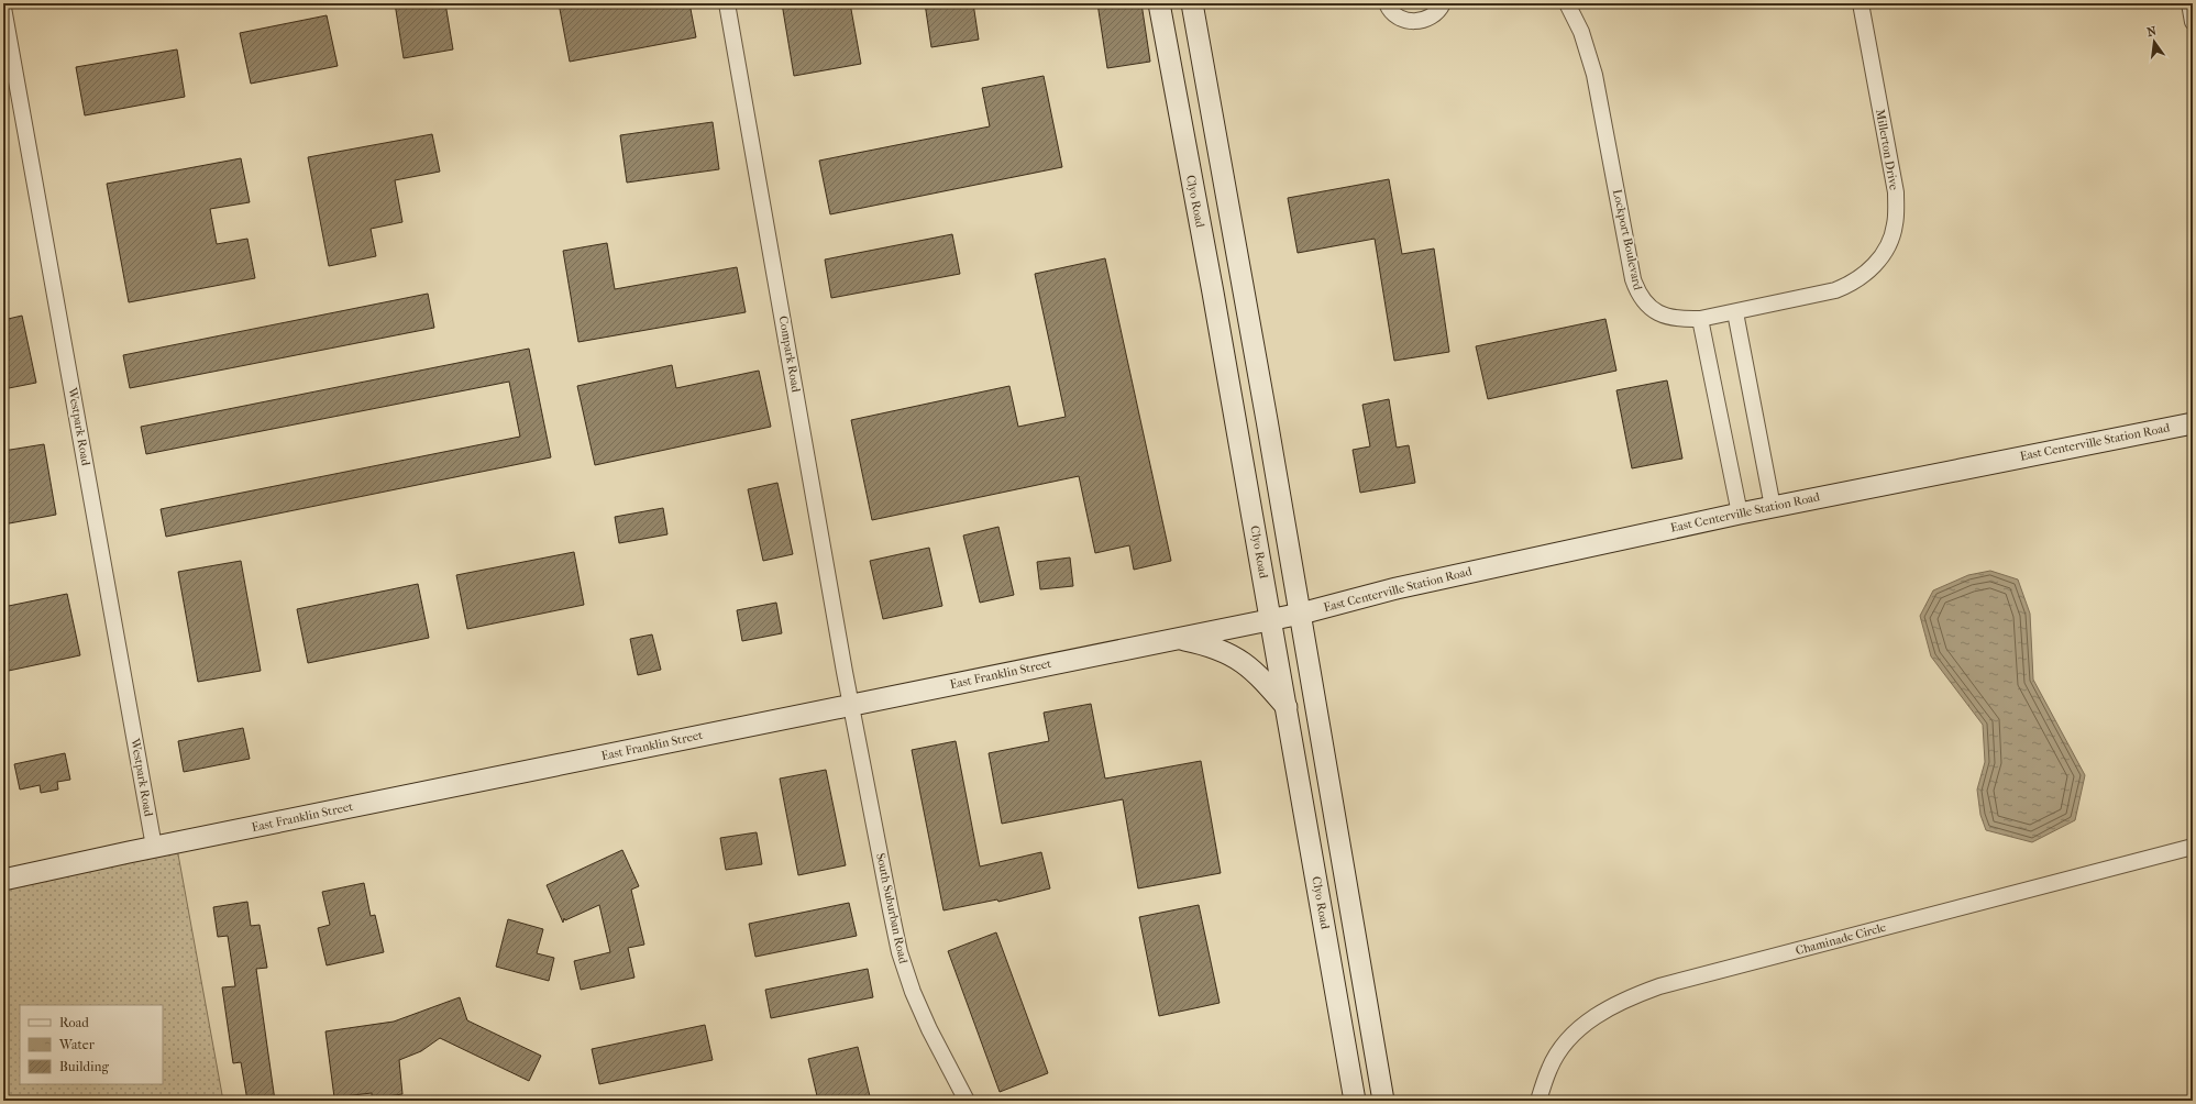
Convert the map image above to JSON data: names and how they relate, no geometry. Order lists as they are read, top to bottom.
{
  "streets": {
    "street": [
      "Millerton Drive",
      "Clyo Road",
      "Lockport Boulevard",
      "Compark Road",
      "Westpark Road",
      "East Centerville Station Road",
      "East Franklin Street",
      "South Suburban Road",
      "Chaminade Circle"
    ]
  },
  "crossings": [
    ["Millerton Drive", "Lockport Boulevard"],
    ["Clyo Road", "East Franklin Street"],
    ["Compark Road", "East Franklin Street"],
    ["Compark Road", "South Suburban Road"],
    ["Westpark Road", "East Franklin Street"],
    ["East Centerville Station Road", "East Franklin Street"],
    ["East Franklin Street", "South Suburban Road"]
  ],
  "legend": ["Road", "Water", "Building"],
  "north": "top"
}
